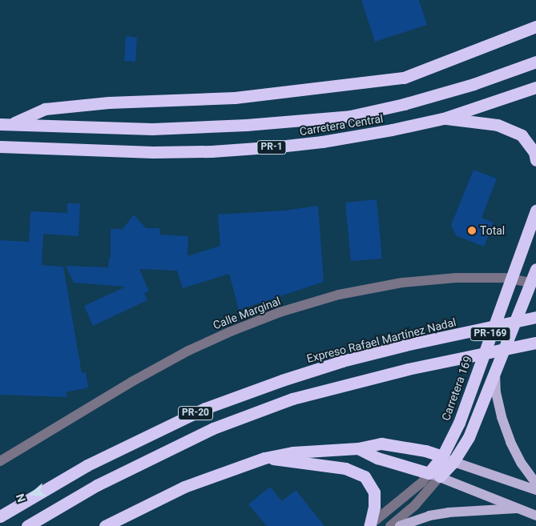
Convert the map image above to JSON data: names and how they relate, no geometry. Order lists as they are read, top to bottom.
{
  "streets": {
    "highway": [
      "Carretera Central",
      "PR-1",
      "PR-169",
      "Expreso Rafael Martínez Nadal",
      "Carretera 169",
      "PR-20"
    ],
    "street": ["Calle Marginal"]
  },
  "crossings": [
    ["Calle Marginal", "Carretera 169"]
  ],
  "places": ["Total"],
  "north": "left"
}
